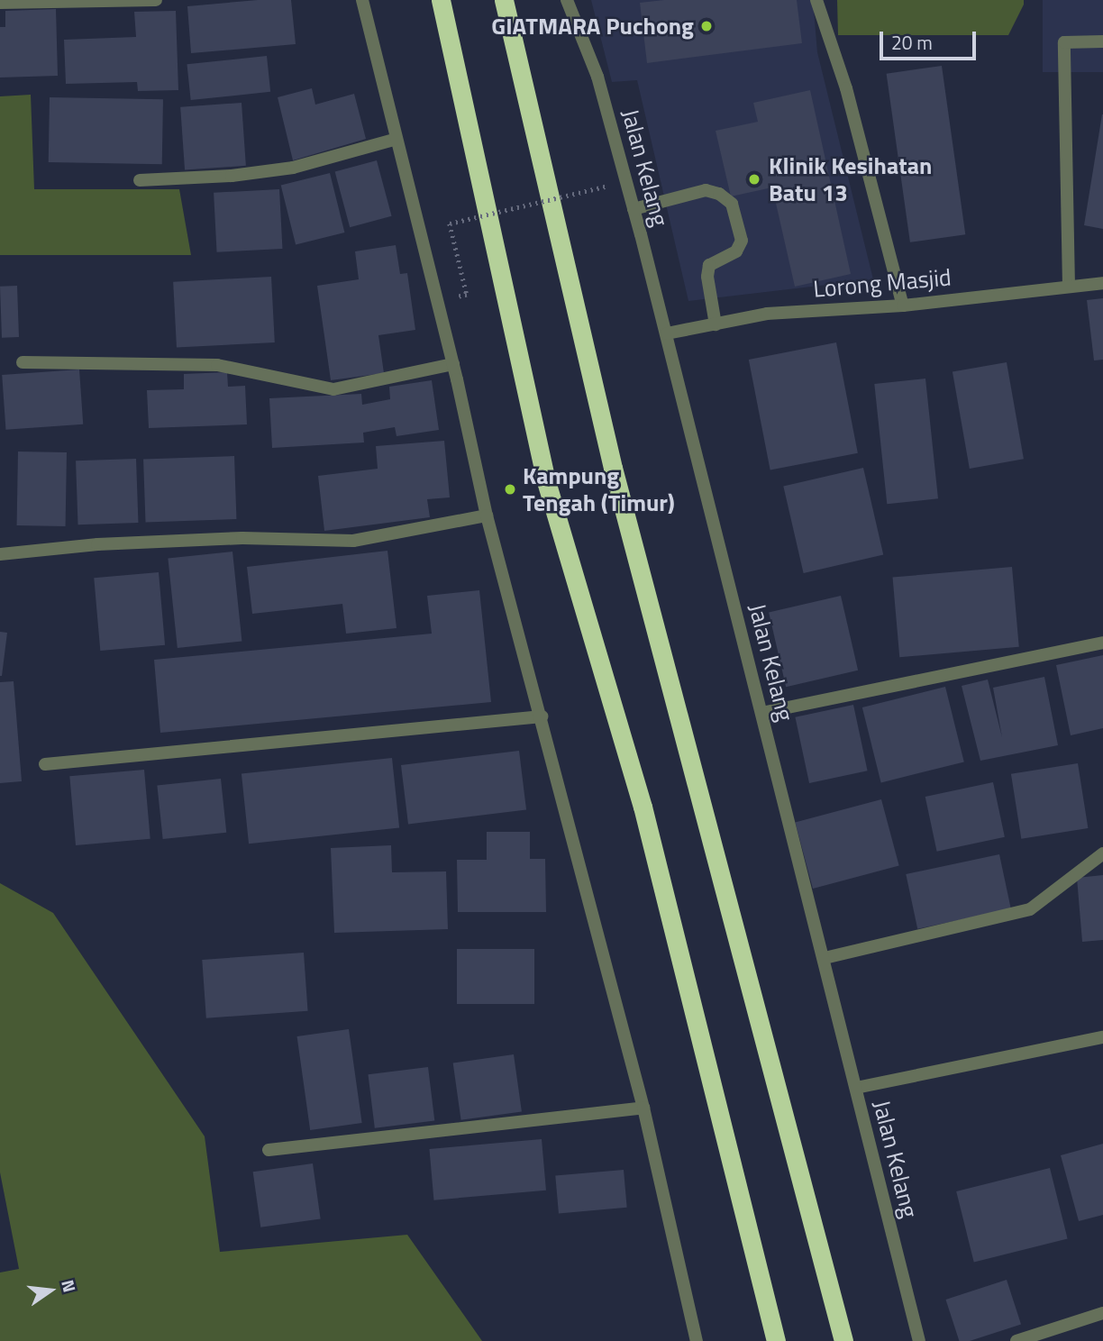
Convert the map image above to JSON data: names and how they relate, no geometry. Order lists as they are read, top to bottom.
{
  "streets": {
    "street": ["Jalan Kelang", "Lorong Masjid"]
  },
  "crossings": [
    ["Jalan Kelang", "Lorong Masjid"]
  ],
  "places": ["GIATMARA Puchong", "Klinik Kesihatan Batu 13", "Kampung Tengah (Timur)"],
  "scale_bar": "20 m",
  "north": "right"
}
